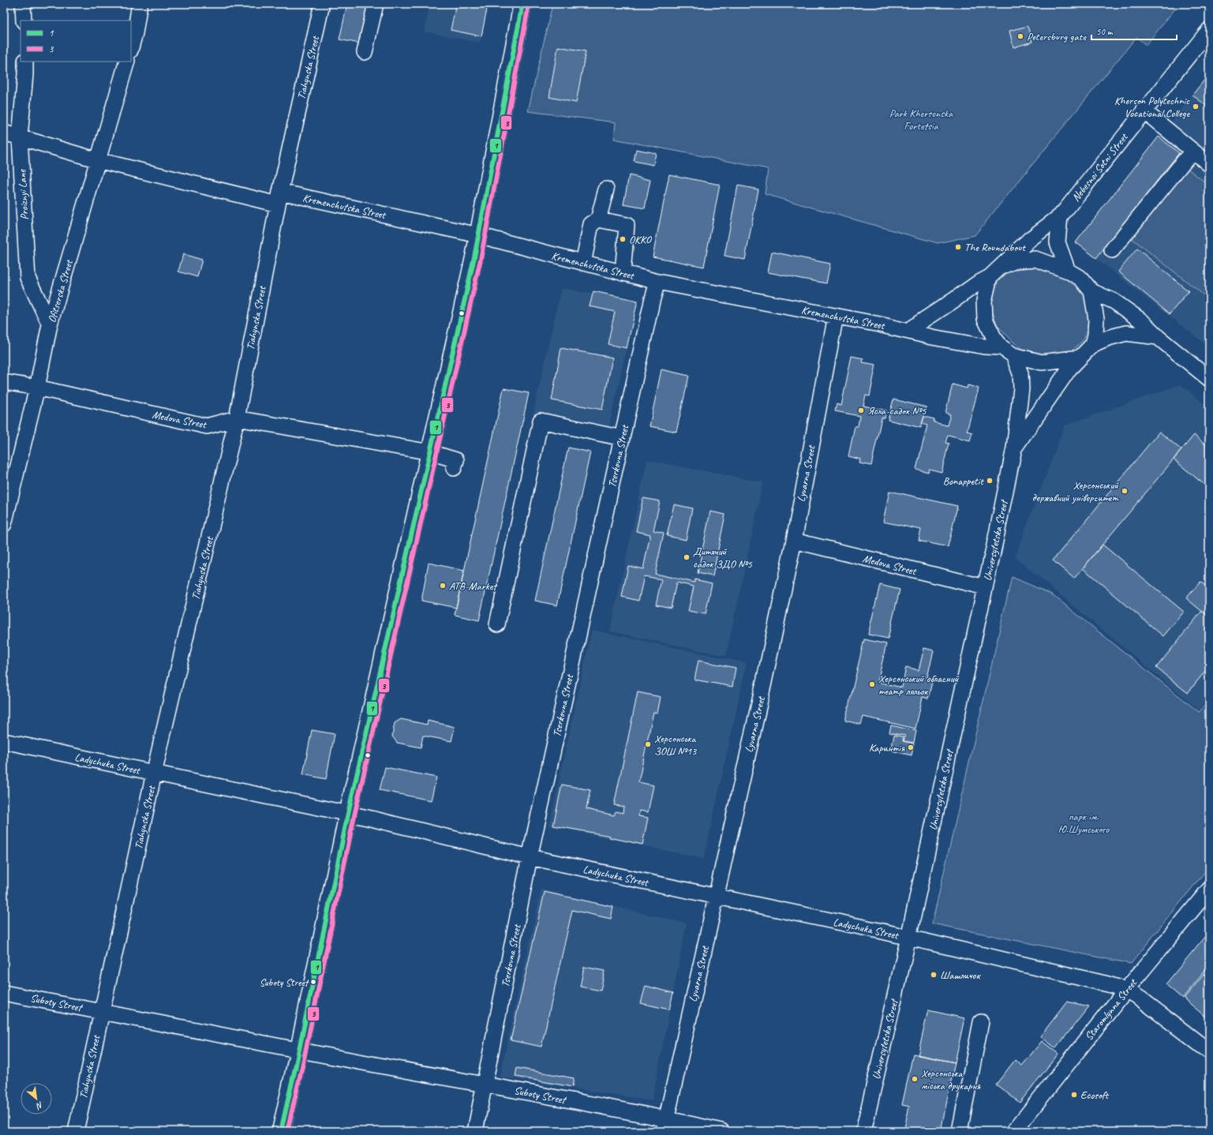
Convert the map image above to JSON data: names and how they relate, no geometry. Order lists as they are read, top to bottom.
{
  "streets": {
    "street": [
      "Tiahynska Street",
      "Nebesnoi Sotni Street",
      "Proiznyi Lane",
      "Kremenchutska Street",
      "Ofitserska Street",
      "Medova Street",
      "Tserkovna Street",
      "Lyvarna Street",
      "Universytetska Street",
      "Ladychuka Street",
      "Suboty Street",
      "Staromlynna Street"
    ]
  },
  "crossings": [
    ["Tiahynska Street", "Kremenchutska Street"],
    ["Tiahynska Street", "Medova Street"],
    ["Tiahynska Street", "Ladychuka Street"],
    ["Tiahynska Street", "Suboty Street"],
    ["Nebesnoi Sotni Street", "Kremenchutska Street"],
    ["Nebesnoi Sotni Street", "Universytetska Street"],
    ["Proiznyi Lane", "Kremenchutska Street"],
    ["Proiznyi Lane", "Ofitserska Street"],
    ["Kremenchutska Street", "Ofitserska Street"],
    ["Kremenchutska Street", "Tserkovna Street"],
    ["Kremenchutska Street", "Lyvarna Street"],
    ["Kremenchutska Street", "Universytetska Street"],
    ["Ofitserska Street", "Medova Street"],
    ["Medova Street", "Lyvarna Street"],
    ["Medova Street", "Universytetska Street"],
    ["Tserkovna Street", "Ladychuka Street"],
    ["Tserkovna Street", "Suboty Street"],
    ["Lyvarna Street", "Ladychuka Street"],
    ["Lyvarna Street", "Suboty Street"],
    ["Universytetska Street", "Ladychuka Street"],
    ["Ladychuka Street", "Staromlynna Street"]
  ],
  "parks": ["Park Khersonska Fortetsia", "парк ім. Ю.Шумського"],
  "places": [
    "Petersburg gate",
    "Kherson Polytechnic Vocational College",
    "OKKO",
    "The Roundabout",
    "Ясла-садок №5",
    "Bonappetit",
    "Херсонський державний університет",
    "Дитячий садок ЗДО №5",
    "ATB-Market",
    "Херсонський обласний театр ляльок",
    "Херсонська ЗОШ №13",
    "Каринтія",
    "Шашличок",
    "Suboty Street",
    "Херсонська міська друкарня",
    "Ecosoft"
  ],
  "lines": ["transit line 1", "transit line 3"],
  "legend": ["1", "3"],
  "scale_bar": "50 m",
  "north": "bottom right"
}
